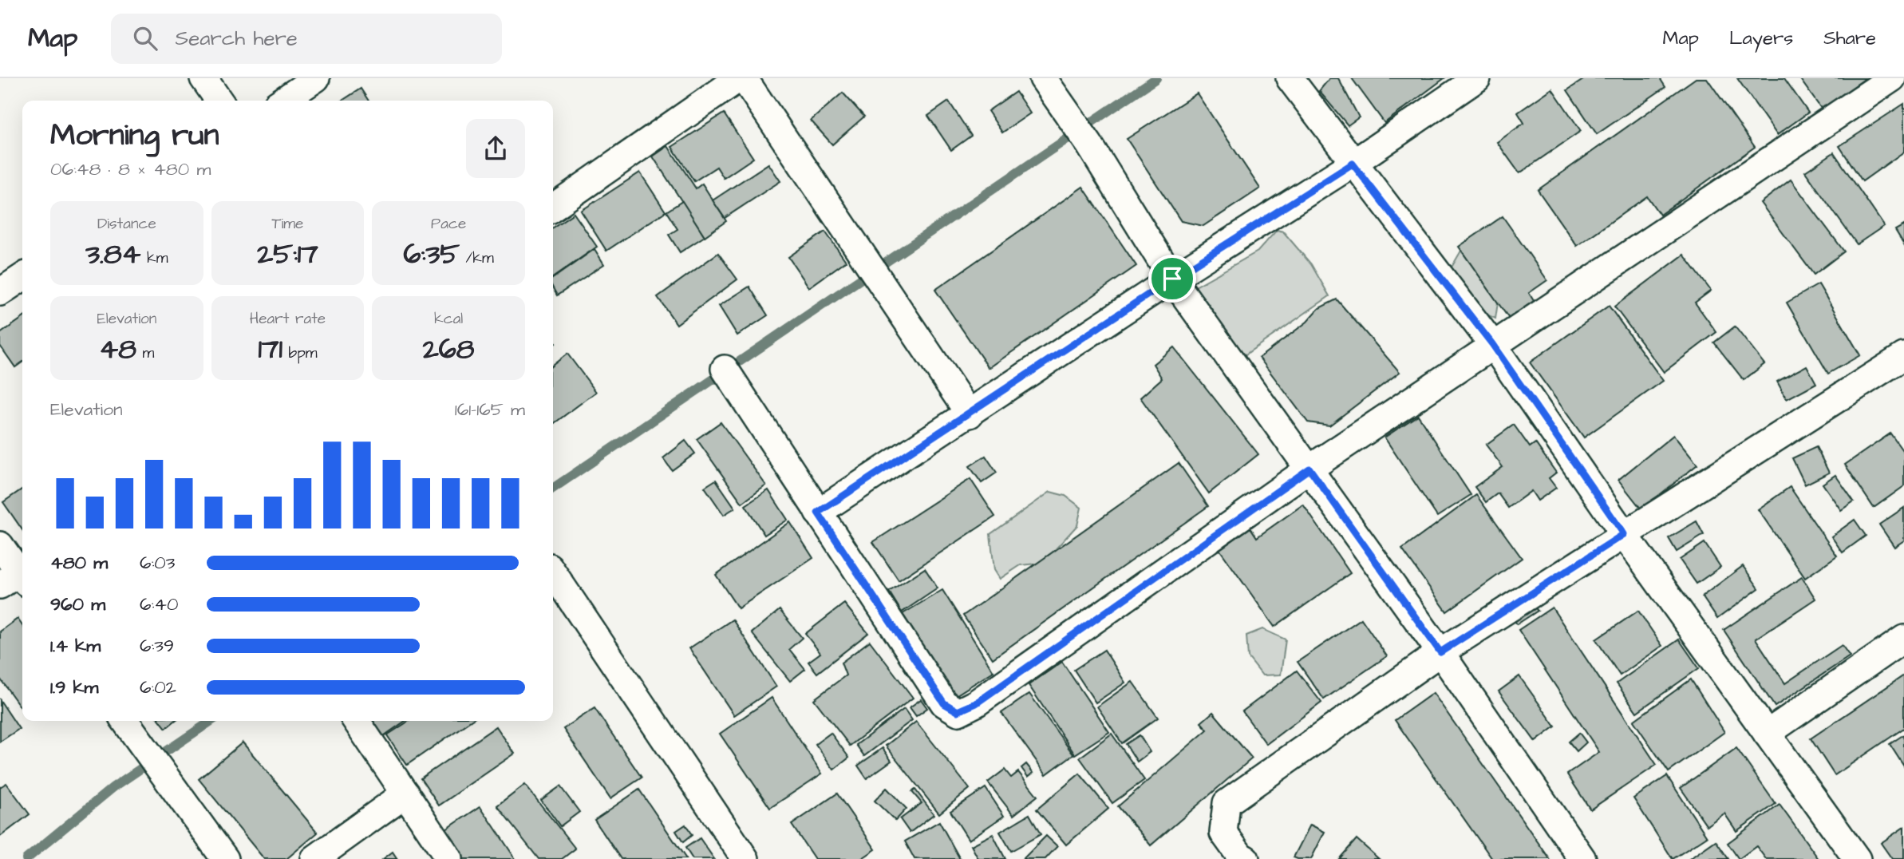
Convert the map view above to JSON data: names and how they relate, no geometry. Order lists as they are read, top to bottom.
{
  "page": {
    "header": "Map",
    "search": "Search here",
    "nav": ["Map", "Layers", "Share"],
    "heading": ["Morning run", "06:48 · 8 × 480 m"],
    "stats": [
      ["Distance", "3.84 km"],
      ["Time", "25:17"],
      ["Pace", "6:35 /km"],
      ["Elevation", "48 m"],
      ["Heart rate", "171 bpm"],
      ["kcal", "268"]
    ],
    "chart": ["Elevation", "161–165 m"],
    "list": [
      {
        "name": "480 m",
        "note": "6:03"
      },
      {
        "name": "960 m",
        "note": "6:40"
      },
      {
        "name": "1.4 km",
        "note": "6:39"
      },
      {
        "name": "1.9 km",
        "note": "6:02"
      }
    ]
  }
}
